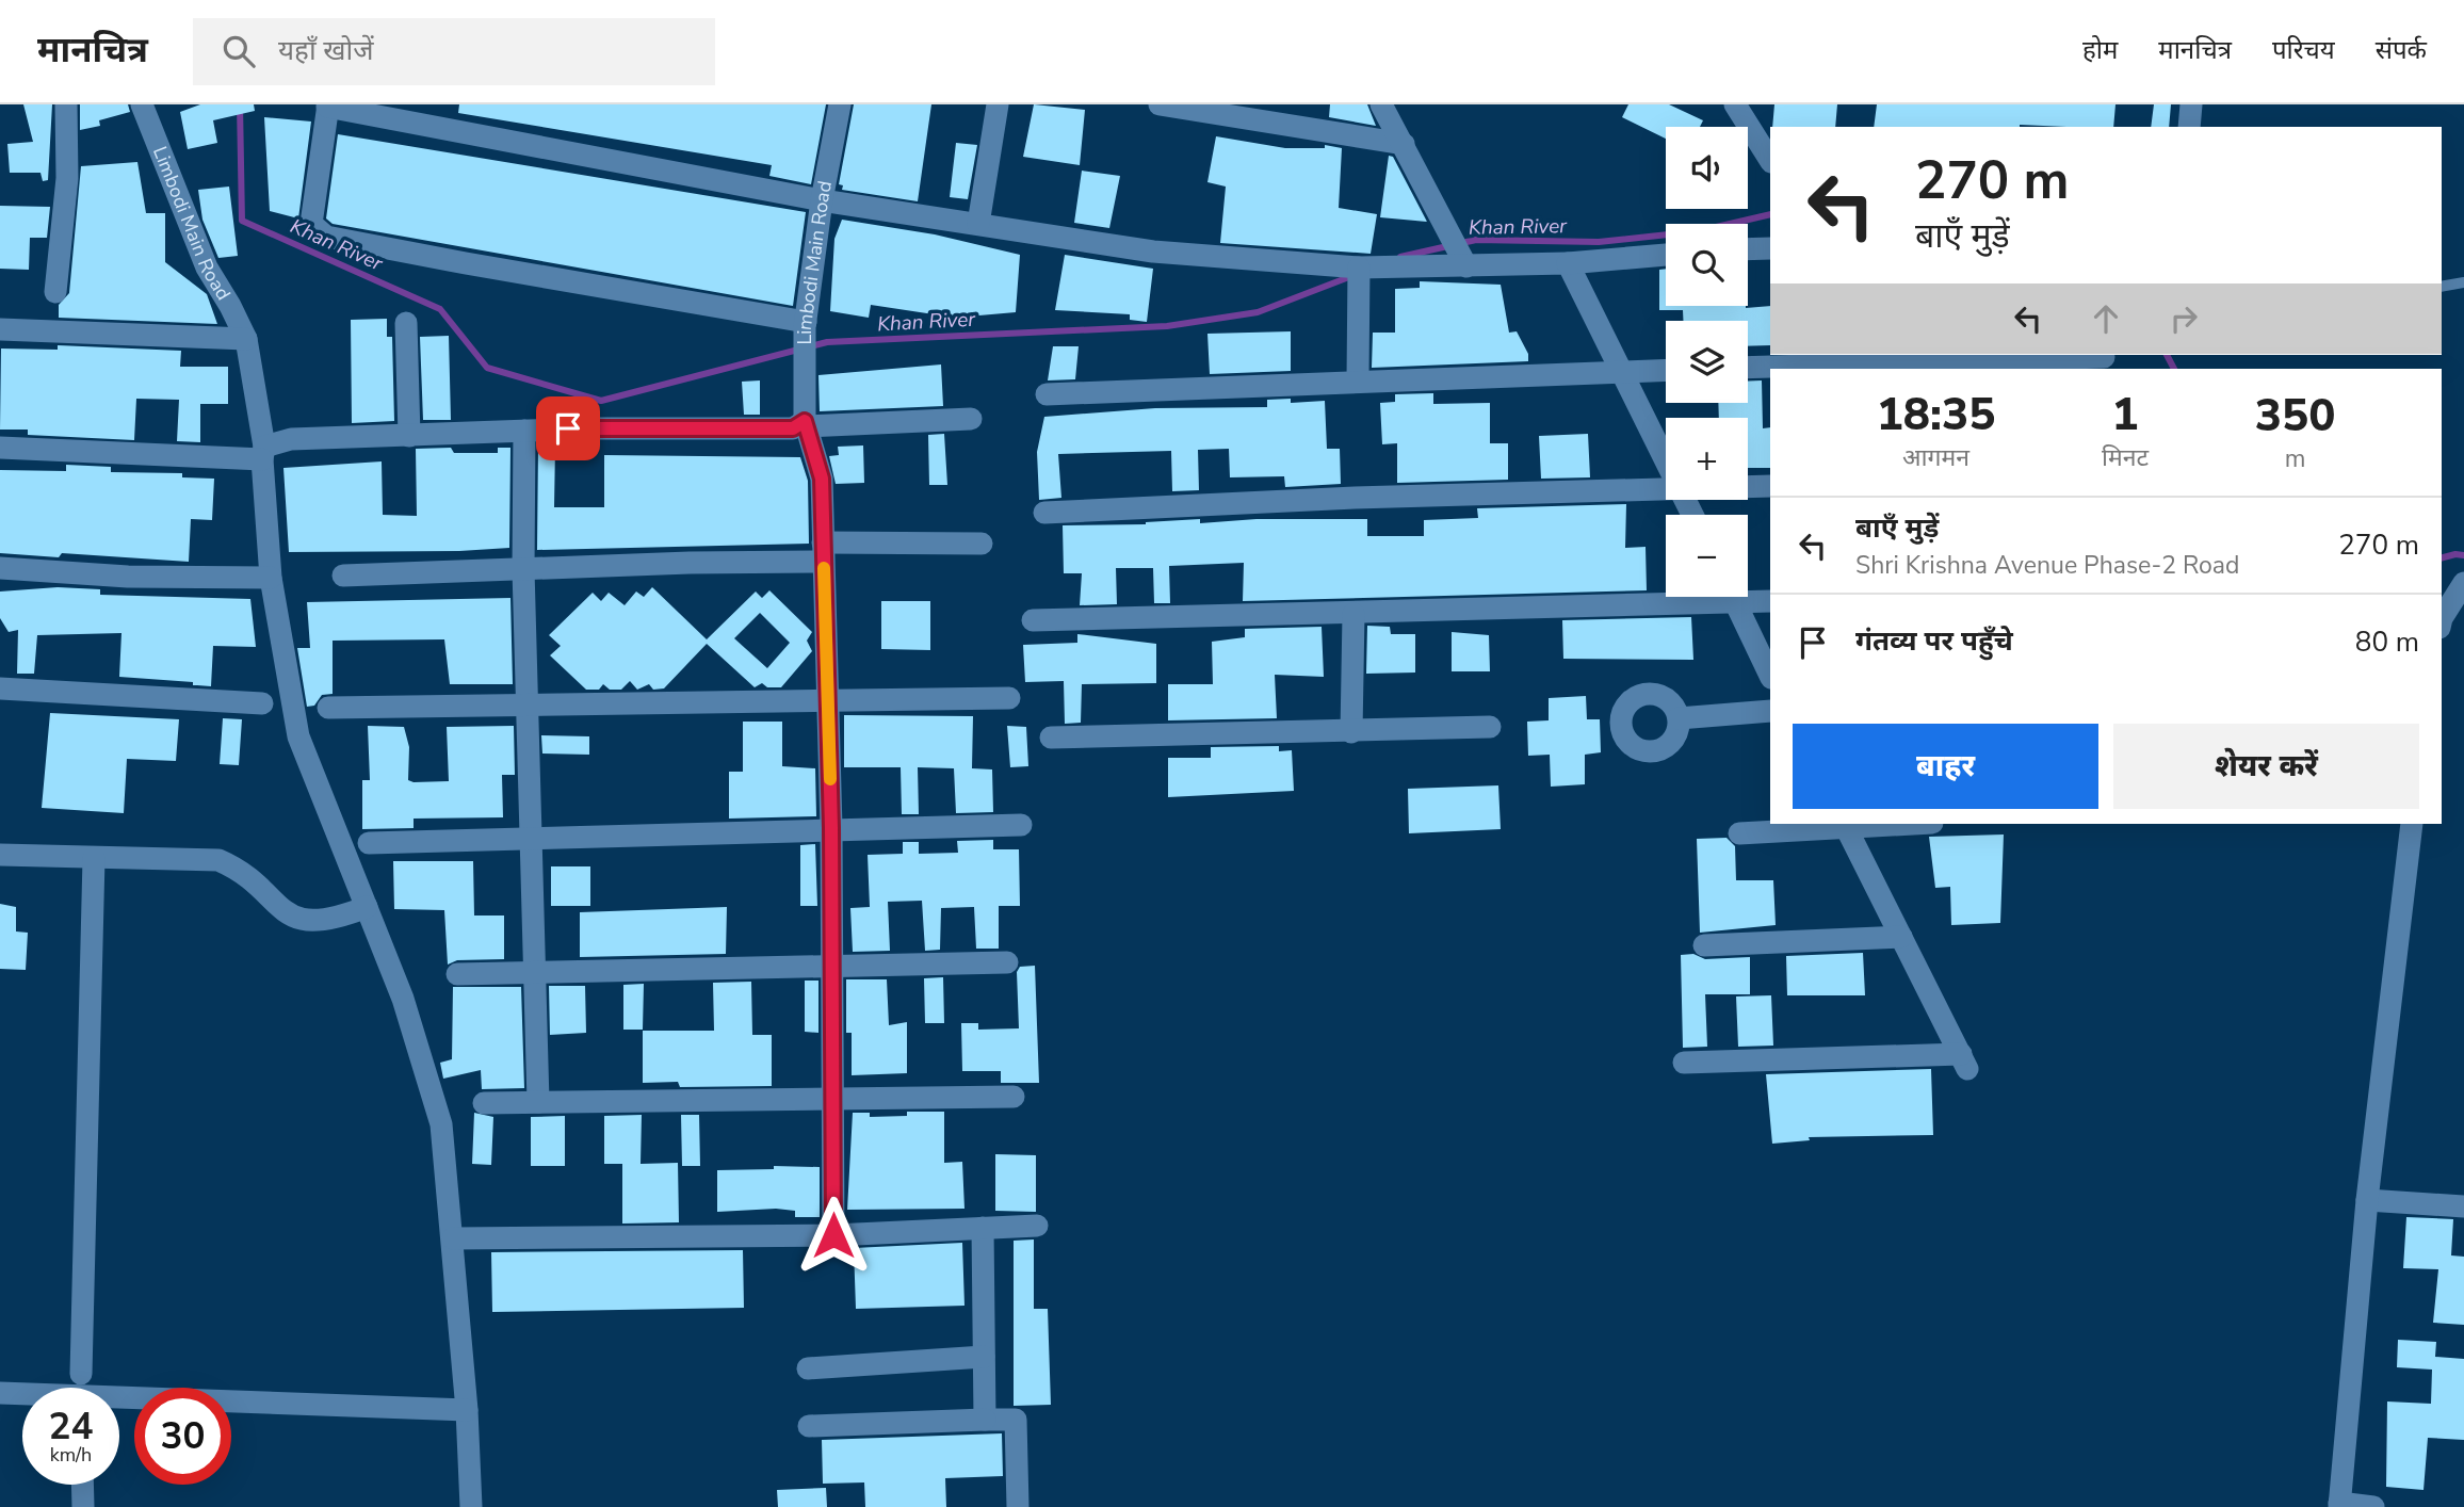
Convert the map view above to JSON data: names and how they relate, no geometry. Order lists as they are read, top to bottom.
{
  "streets": {
    "street": ["Limbodi Main Road"]
  },
  "water": ["Khan River"],
  "page": {
    "header": "मानचित्र",
    "search": "यहाँ खोजें",
    "nav": [
      "होम",
      "मानचित्र",
      "परिचय",
      "संपर्क"
    ],
    "map_buttons": ["+", "−"],
    "turn": ["270 m", "बाएँ मुड़ें"],
    "eta": [
      "18:35",
      "आगमन",
      "1",
      "मिनट",
      "350",
      "m"
    ],
    "list": [
      {
        "name": "बाएँ मुड़ें",
        "note": "Shri Krishna Avenue Phase-2 Road",
        "value": "270 m"
      },
      {
        "name": "गंतव्य पर पहुँचे",
        "value": "80 m"
      }
    ],
    "buttons": ["बाहर", "शेयर करें"],
    "speed": "24 km/h",
    "limit": "30"
  }
}
